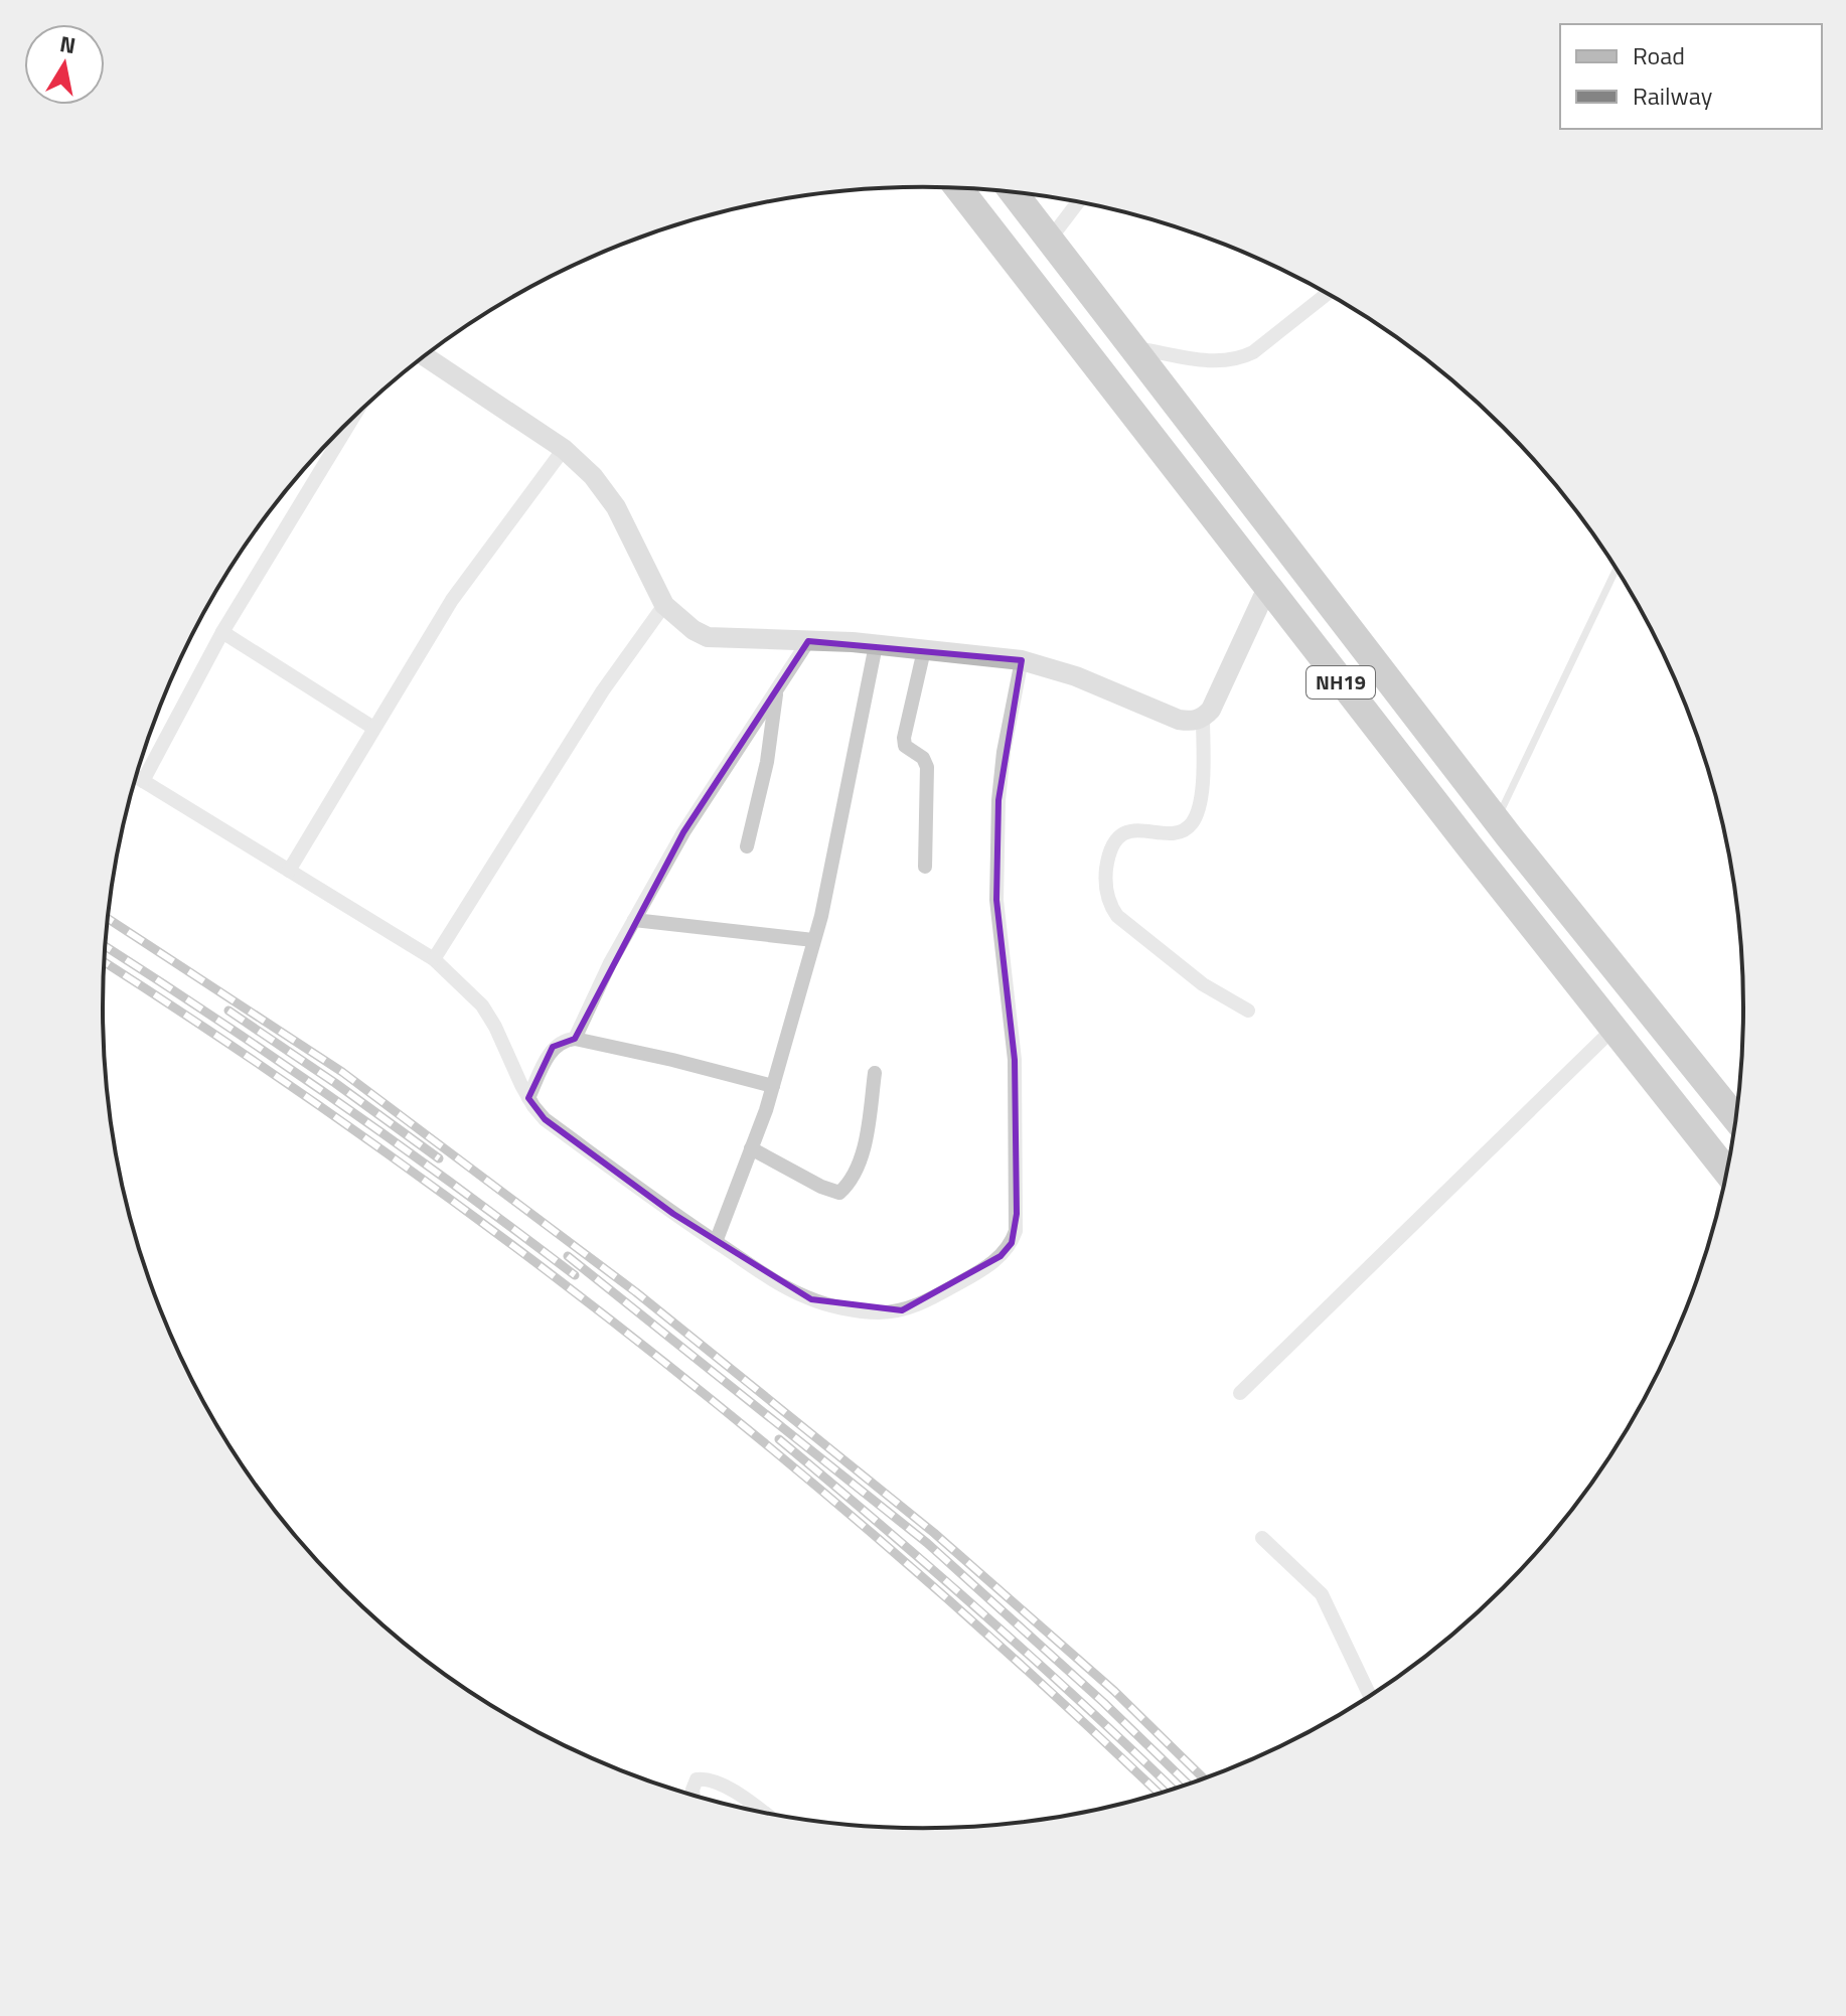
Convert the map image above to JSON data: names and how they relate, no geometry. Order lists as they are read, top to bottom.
{
  "streets": {
    "highway": ["NH19"]
  },
  "legend": ["Road", "Railway"],
  "north": "top"
}
